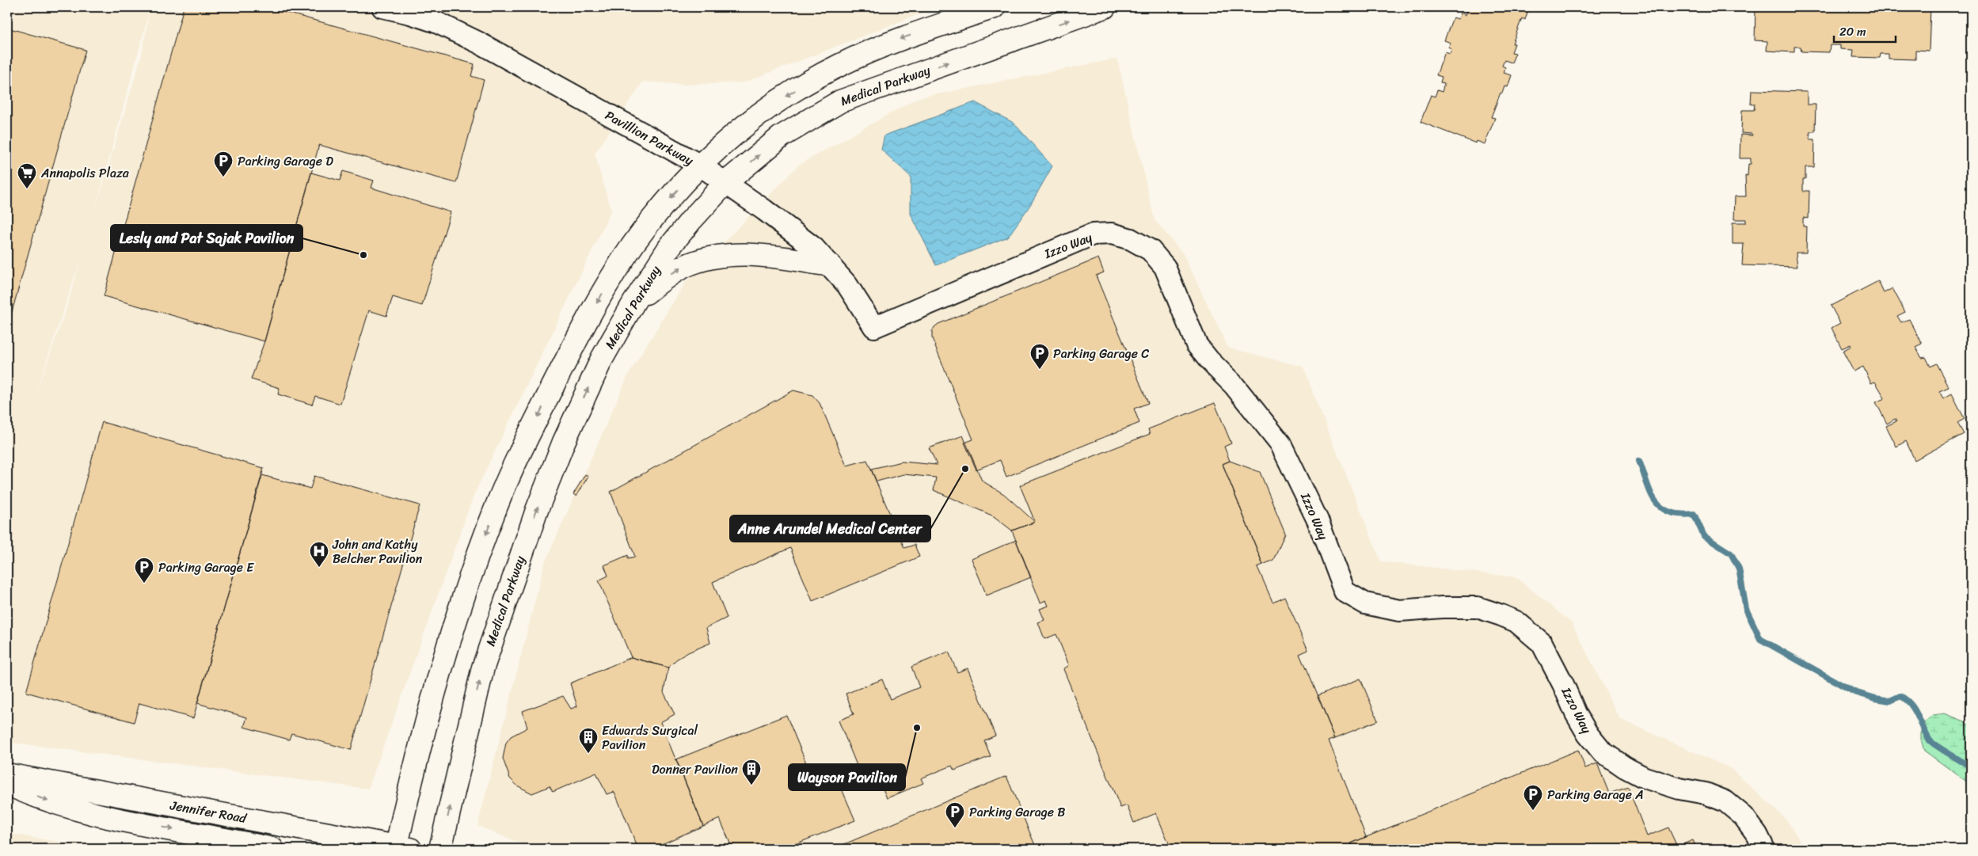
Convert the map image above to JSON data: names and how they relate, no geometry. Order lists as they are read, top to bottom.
{
  "streets": {
    "main road": ["Medical Parkway", "Jennifer Road"],
    "street": ["Pavillion Parkway", "Izzo Way"]
  },
  "crossings": [
    ["Medical Parkway", "Pavillion Parkway"],
    ["Pavillion Parkway", "Izzo Way"]
  ],
  "places": {
    "parking": [
      "Parking Garage D",
      "Parking Garage C",
      "Parking Garage E",
      "Parking Garage A",
      "Parking Garage B"
    ],
    "supermarket": ["Annapolis Plaza"],
    "other": ["Lesly and Pat Sajak Pavilion", "Anne Arundel Medical Center", "Wayson Pavilion"],
    "hospital": ["John and Kathy Belcher Pavilion"],
    "building": ["Edwards Surgical Pavilion", "Donner Pavilion"]
  },
  "scale_bar": "20 m"
}
